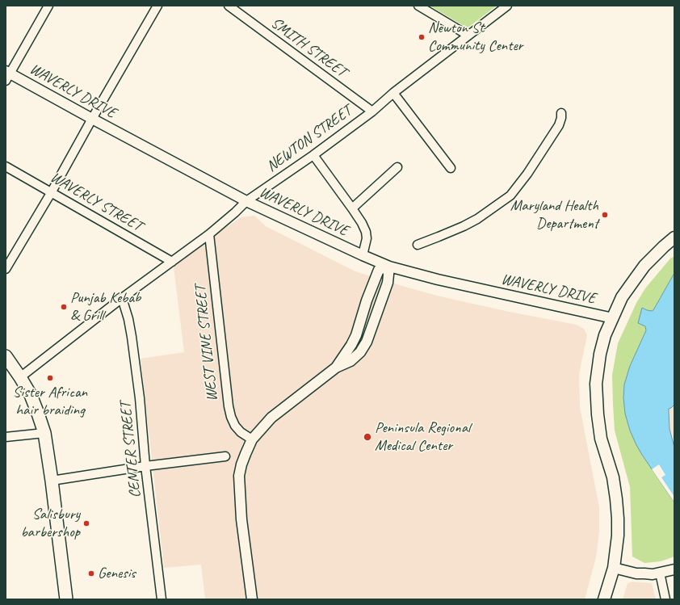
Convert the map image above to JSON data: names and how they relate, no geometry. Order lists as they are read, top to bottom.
{
  "streets": {
    "street": [
      "SMITH STREET",
      "WAVERLY DRIVE",
      "NEWTON STREET",
      "WAVERLY STREET",
      "WEST VINE STREET",
      "CENTER STREET"
    ]
  },
  "crossings": [
    ["SMITH STREET", "NEWTON STREET"],
    ["WAVERLY DRIVE", "NEWTON STREET"],
    ["NEWTON STREET", "WAVERLY STREET"],
    ["NEWTON STREET", "WEST VINE STREET"],
    ["NEWTON STREET", "CENTER STREET"]
  ],
  "places": [
    "Newton St Community Center",
    "Maryland Health Department",
    "Punjab Kebab & Grill",
    "Sister African hair braiding",
    "Peninsula Regional Medical Center",
    "Salisbury barbershop",
    "Genesis"
  ]
}
